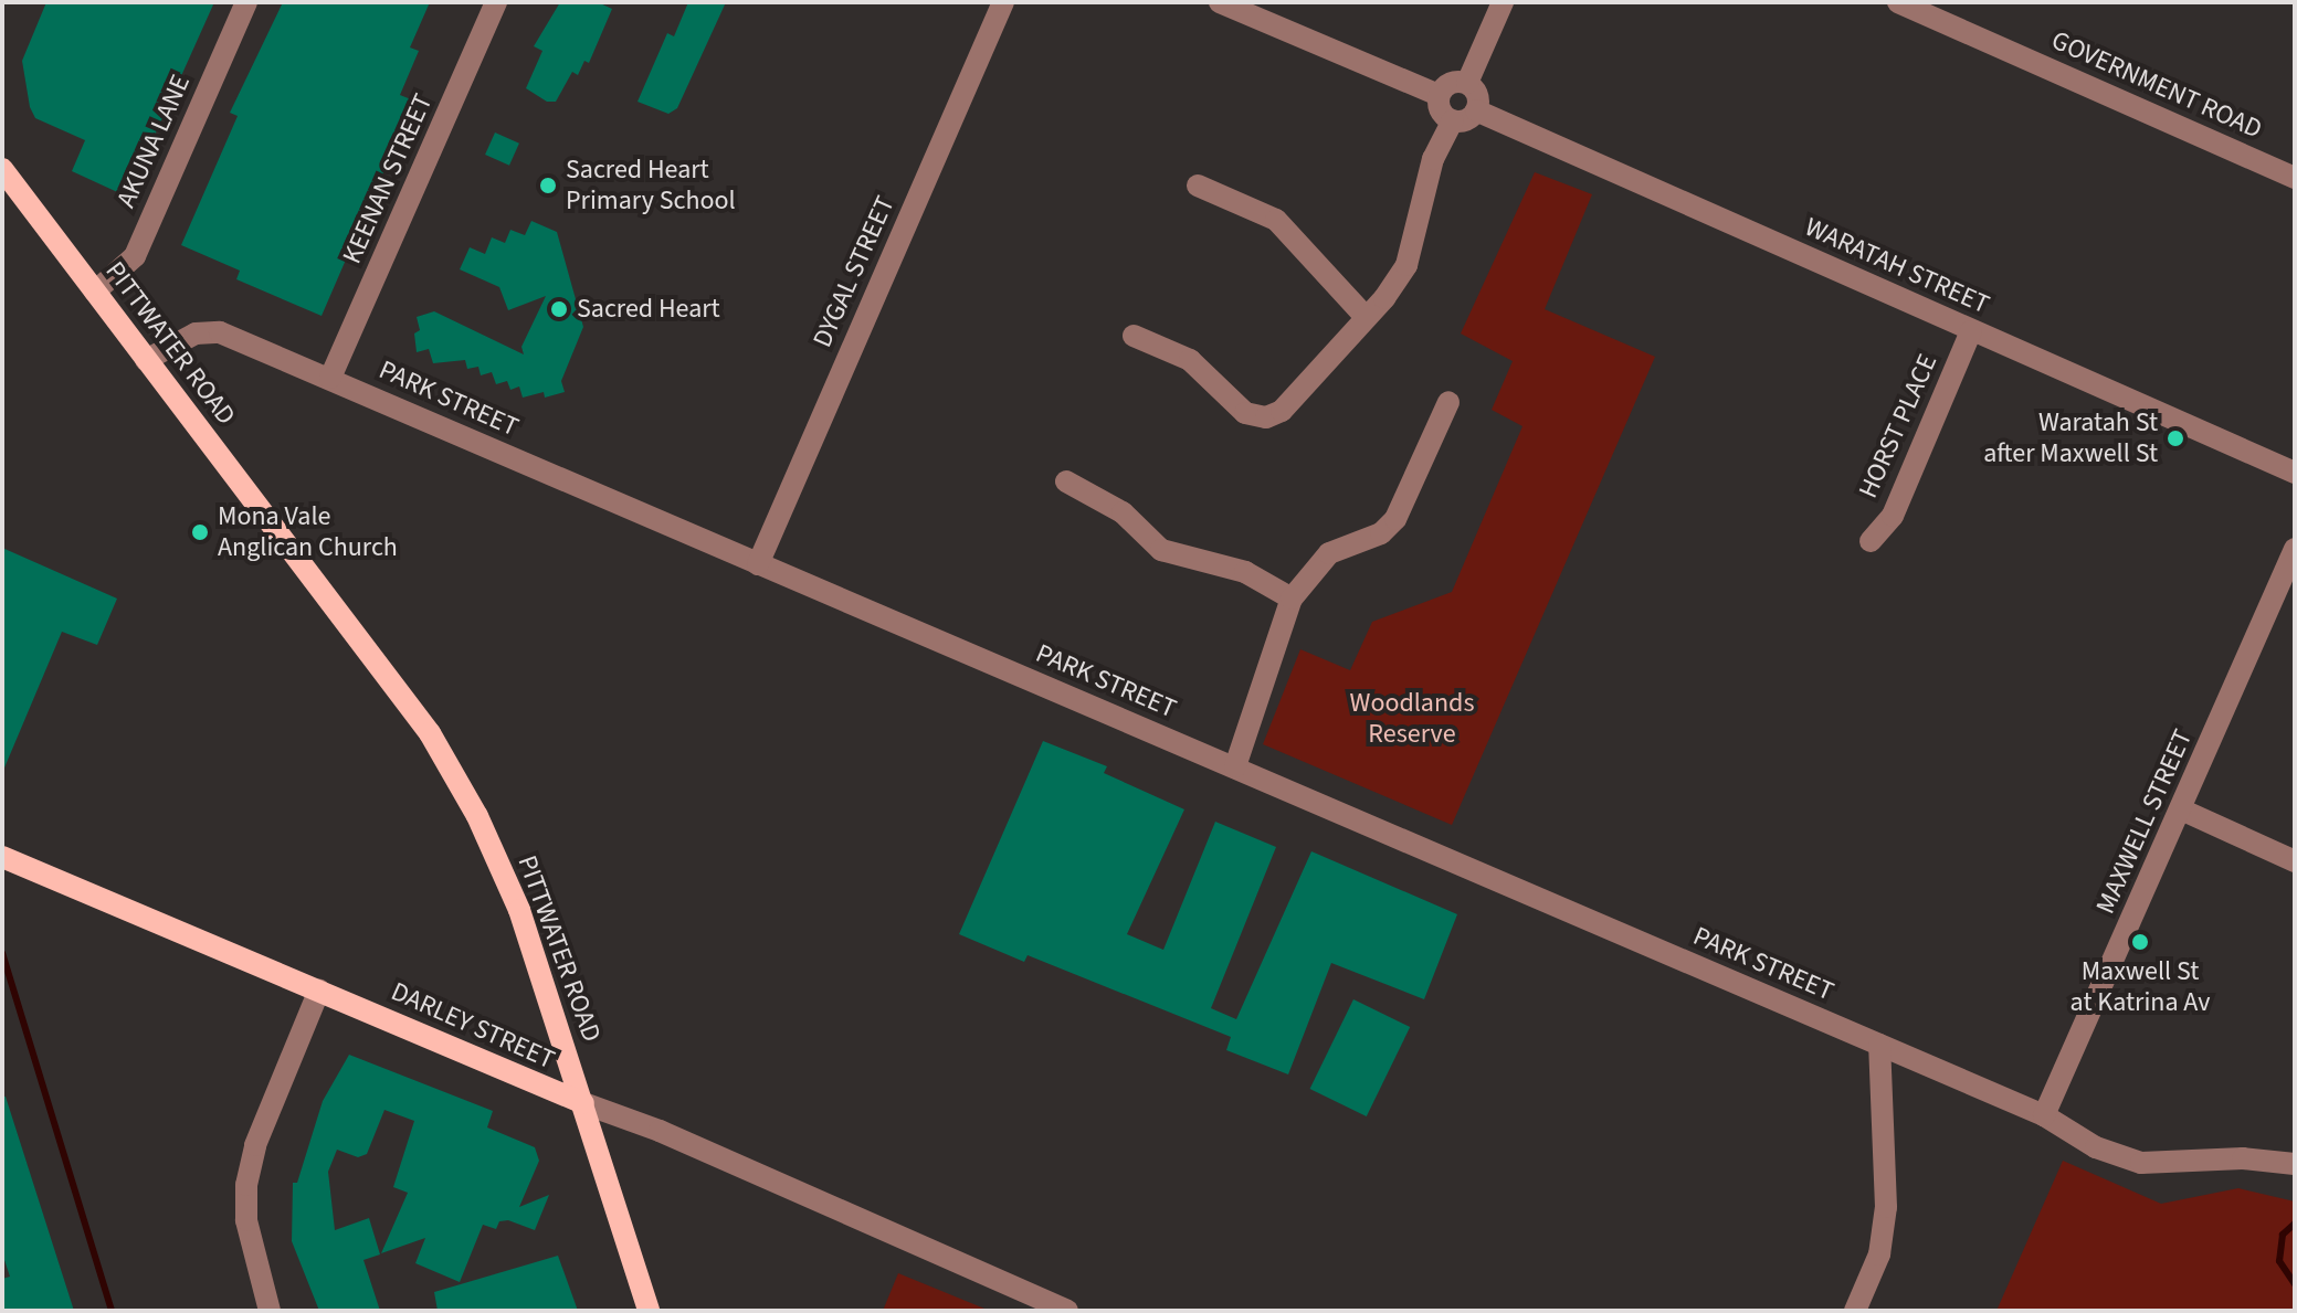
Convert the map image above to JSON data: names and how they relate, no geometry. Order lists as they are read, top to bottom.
{
  "streets": {
    "main road": ["PITTWATER ROAD", "DARLEY STREET"],
    "street": [
      "GOVERNMENT ROAD",
      "AKUNA LANE",
      "KEENAN STREET",
      "WARATAH STREET",
      "DYGAL STREET",
      "PARK STREET",
      "HORST PLACE",
      "MAXWELL STREET"
    ]
  },
  "crossings": [
    ["AKUNA LANE", "PITTWATER ROAD"],
    ["KEENAN STREET", "PARK STREET"],
    ["WARATAH STREET", "HORST PLACE"],
    ["DYGAL STREET", "PARK STREET"],
    ["PITTWATER ROAD", "PARK STREET"],
    ["PITTWATER ROAD", "DARLEY STREET"],
    ["PARK STREET", "MAXWELL STREET"]
  ],
  "parks": ["Woodlands Reserve"],
  "places": [
    "Sacred Heart Primary School",
    "Sacred Heart",
    "Waratah St after Maxwell St",
    "Mona Vale Anglican Church",
    "Maxwell St at Katrina Av"
  ]
}
